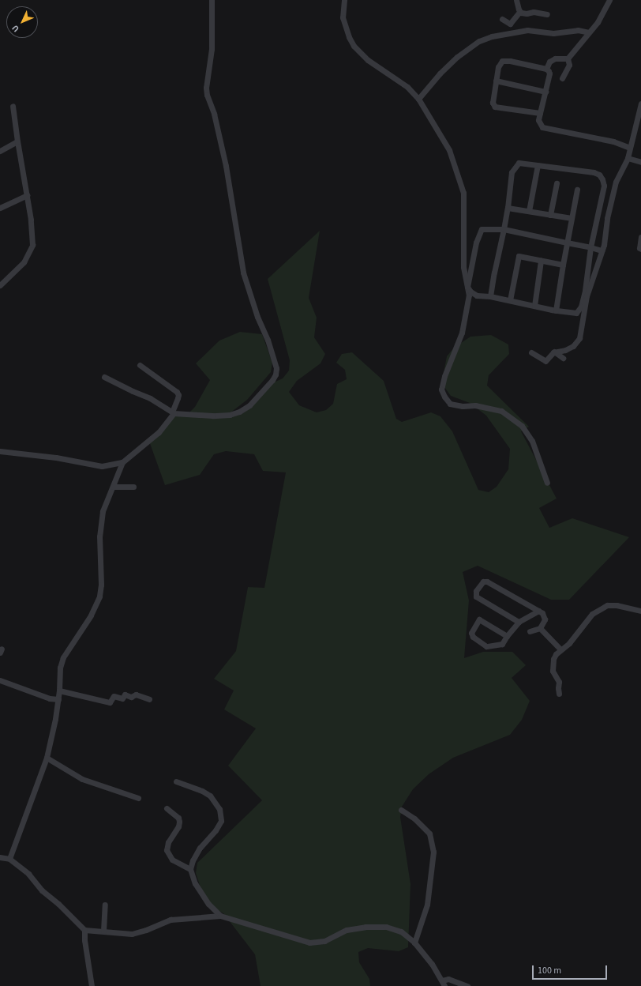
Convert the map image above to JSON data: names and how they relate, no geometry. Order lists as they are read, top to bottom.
{
  "scale_bar": "100 m",
  "north": "bottom left"
}
